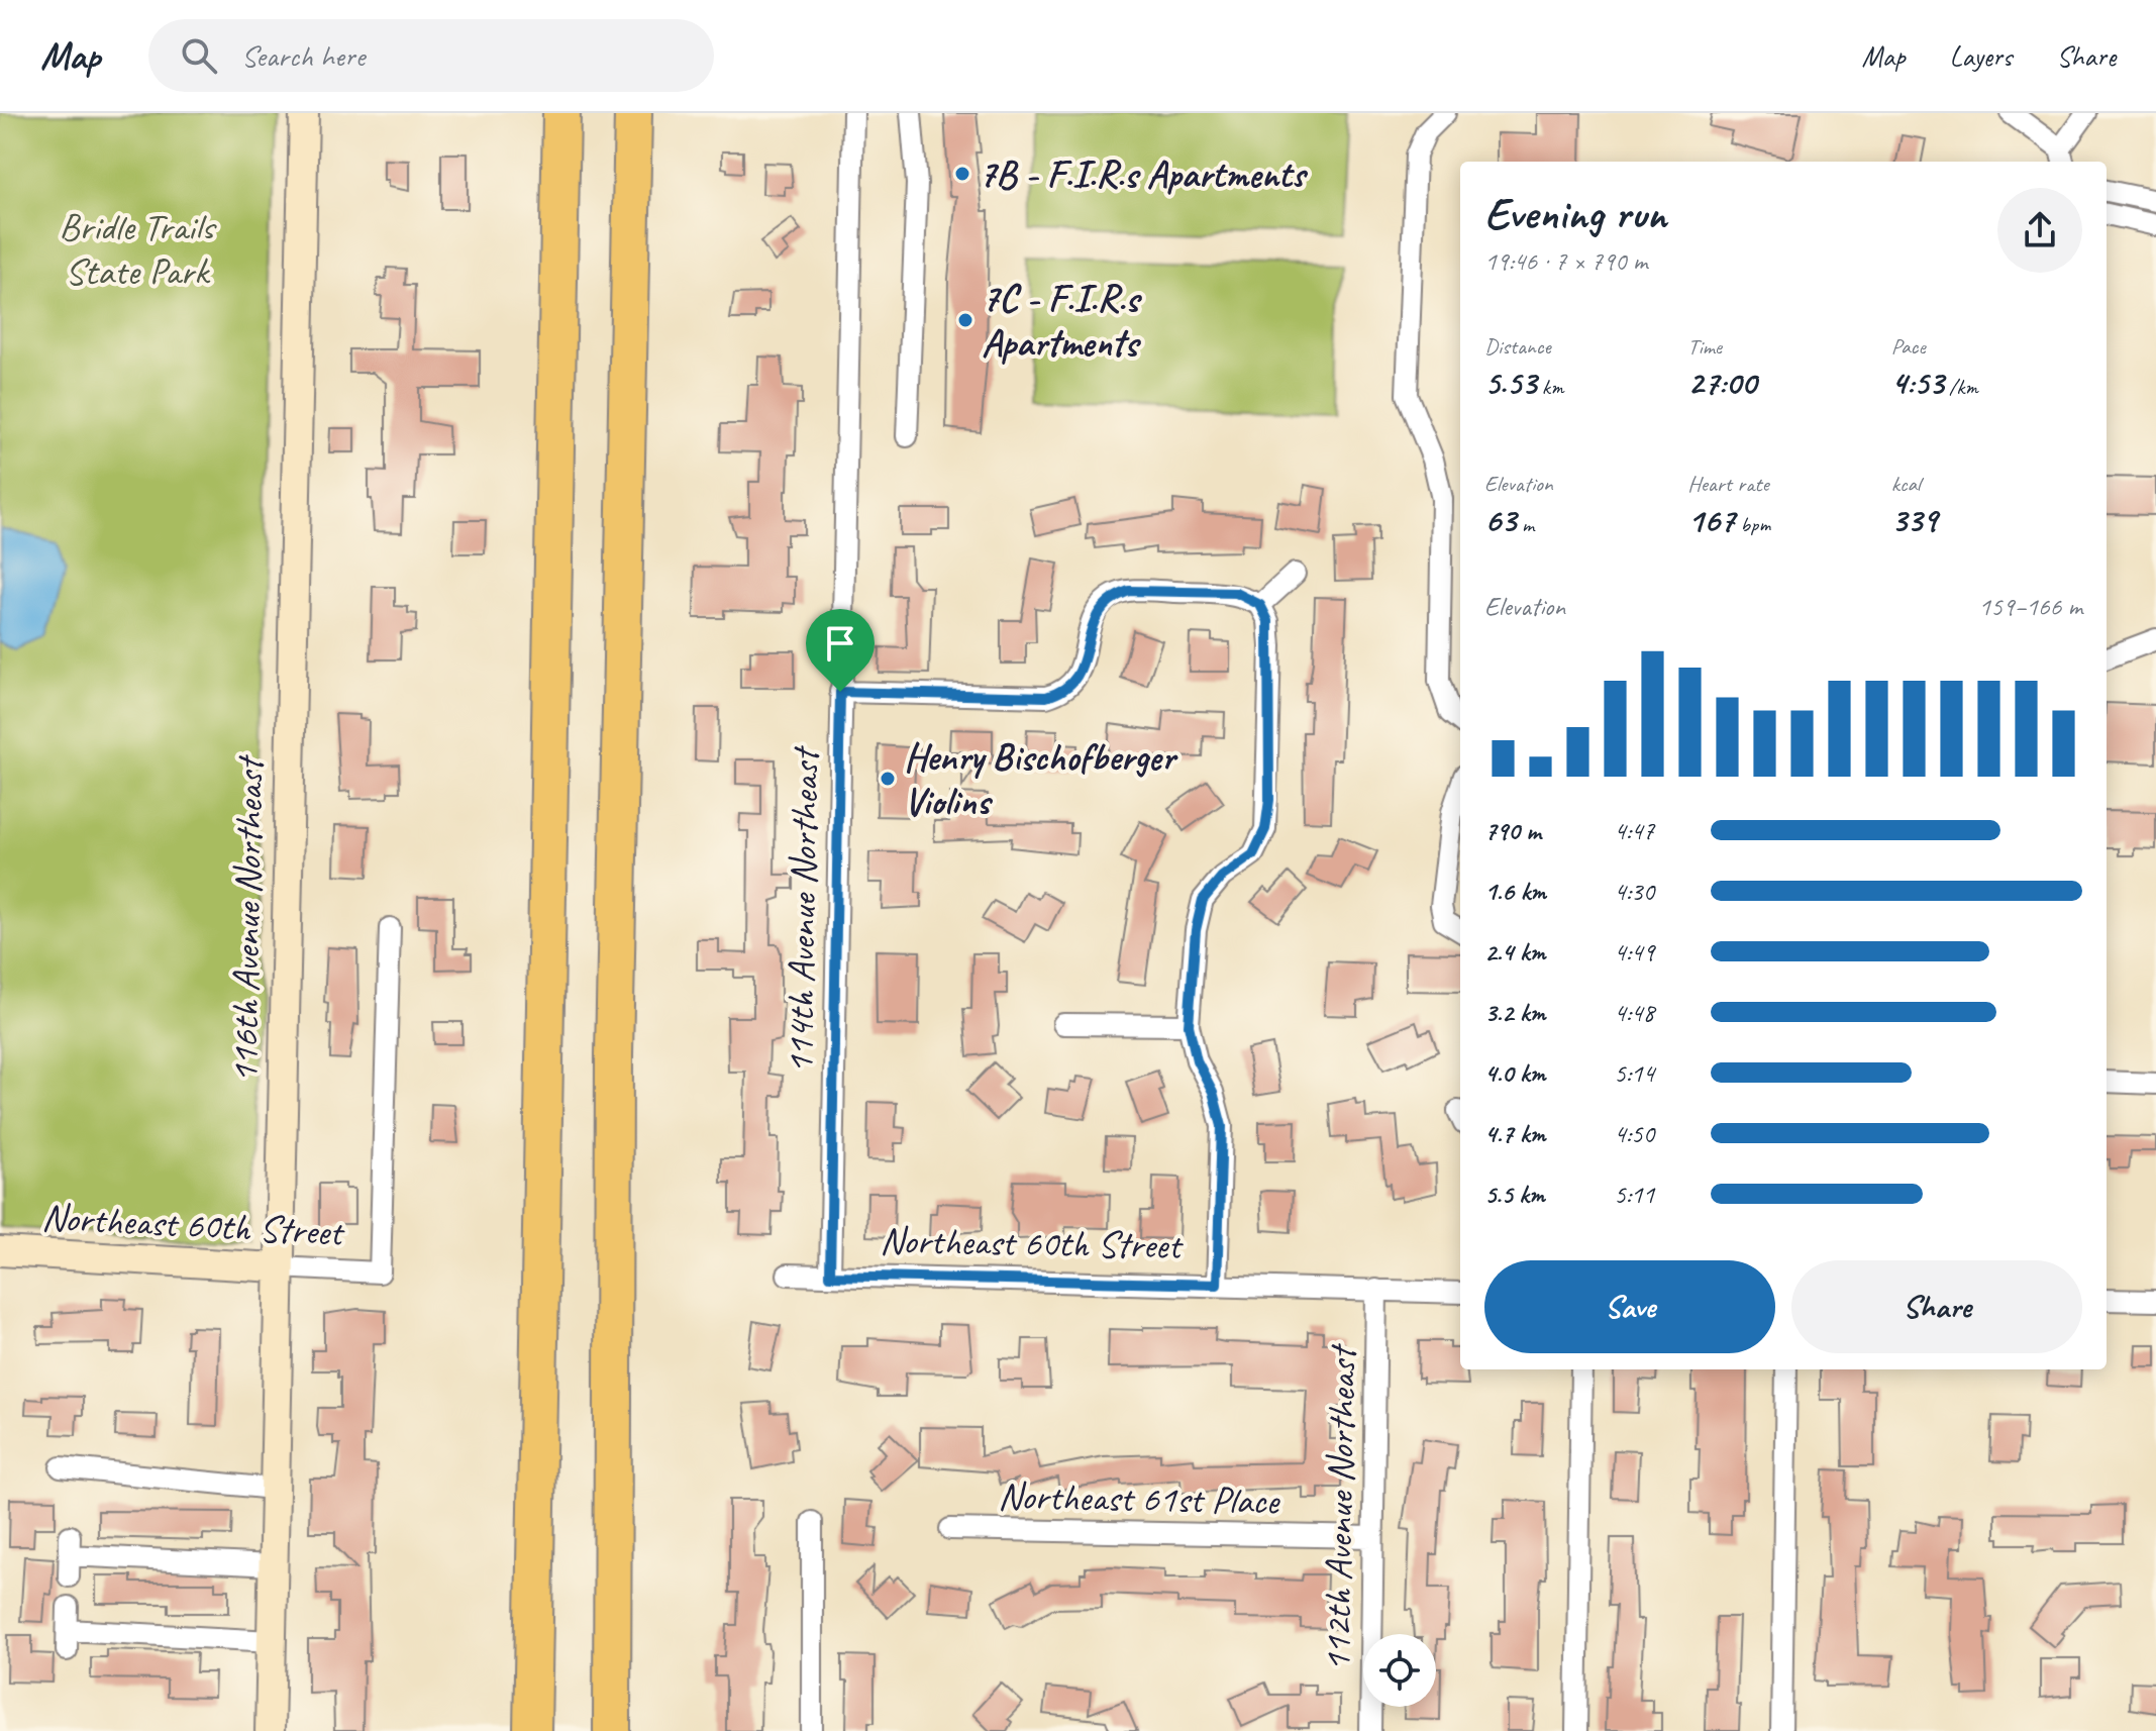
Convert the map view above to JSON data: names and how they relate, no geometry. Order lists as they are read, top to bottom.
{
  "streets": {
    "street": [
      "114th Avenue Northeast",
      "116th Avenue Northeast",
      "Northeast 60th Street",
      "Northeast 61st Place",
      "112th Avenue Northeast"
    ]
  },
  "crossings": [
    ["114th Avenue Northeast", "Northeast 60th Street"],
    ["116th Avenue Northeast", "Northeast 60th Street"],
    ["Northeast 60th Street", "112th Avenue Northeast"],
    ["Northeast 61st Place", "112th Avenue Northeast"]
  ],
  "parks": ["Bridle Trails State Park"],
  "places": ["7B - F.I.R.s Apartments", "7C - F.I.R.s Apartments", "Henry Bischofberger Violins"],
  "page": {
    "header": "Map",
    "search": "Search here",
    "nav": ["Map", "Layers", "Share"],
    "heading": ["Evening run", "19:46 · 7 × 790 m"],
    "stats": [
      ["Distance", "5.53 km"],
      ["Time", "27:00"],
      ["Pace", "4:53 /km"],
      ["Elevation", "63 m"],
      ["Heart rate", "167 bpm"],
      ["kcal", "339"]
    ],
    "chart": ["Elevation", "159–166 m"],
    "list": [
      {
        "name": "790 m",
        "note": "4:47"
      },
      {
        "name": "1.6 km",
        "note": "4:30"
      },
      {
        "name": "2.4 km",
        "note": "4:49"
      },
      {
        "name": "3.2 km",
        "note": "4:48"
      },
      {
        "name": "4.0 km",
        "note": "5:14"
      },
      {
        "name": "4.7 km",
        "note": "4:50"
      },
      {
        "name": "5.5 km",
        "note": "5:11"
      }
    ],
    "buttons": ["Save", "Share"]
  }
}
